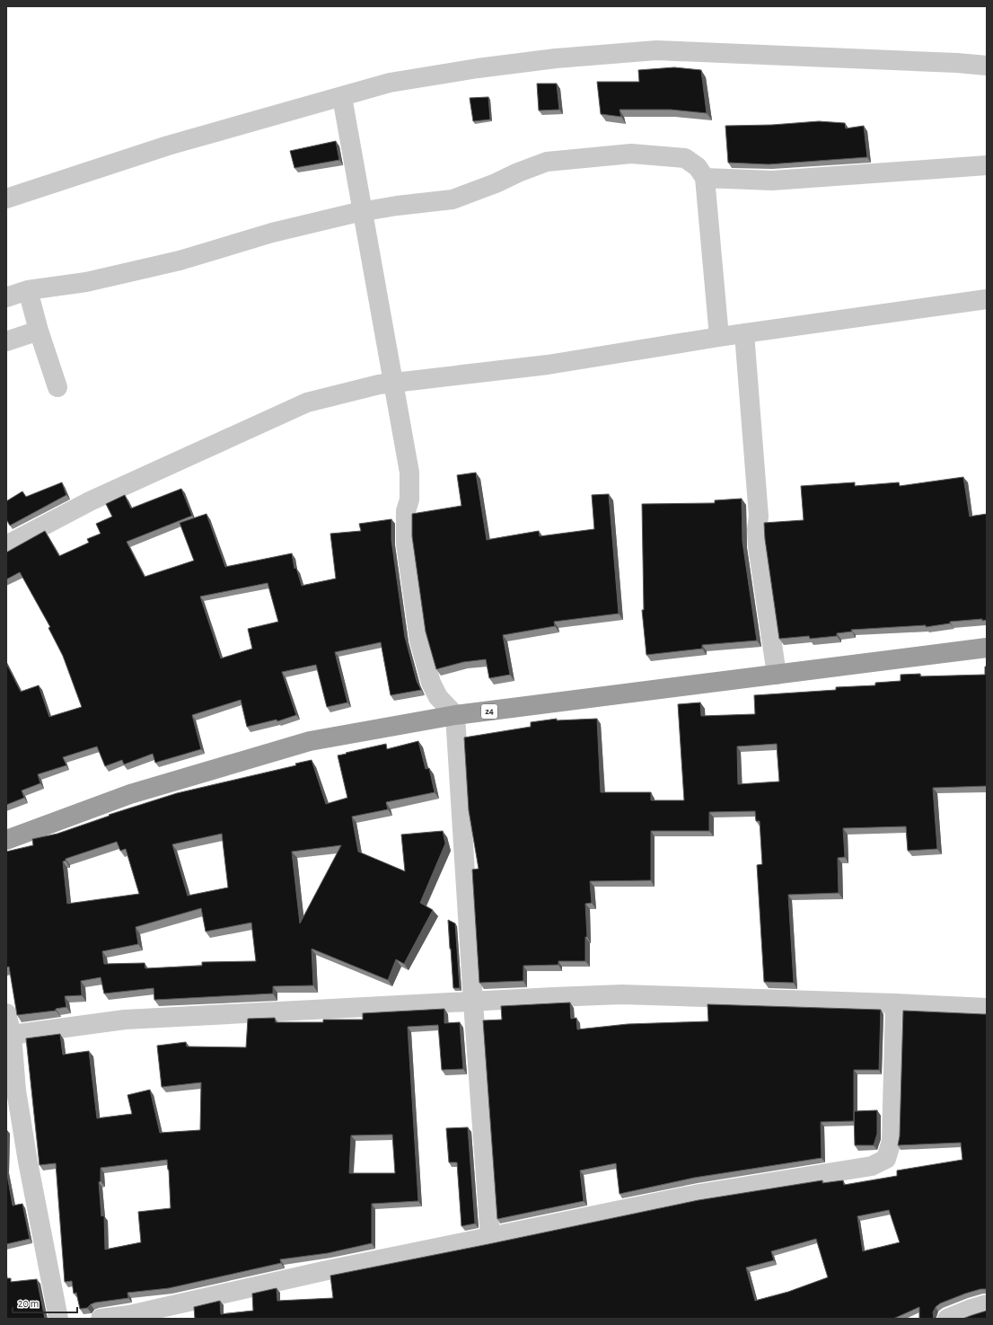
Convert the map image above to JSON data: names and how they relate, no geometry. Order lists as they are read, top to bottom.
{
  "streets": {
    "highway": ["24"]
  },
  "scale_bar": "20 m"
}
